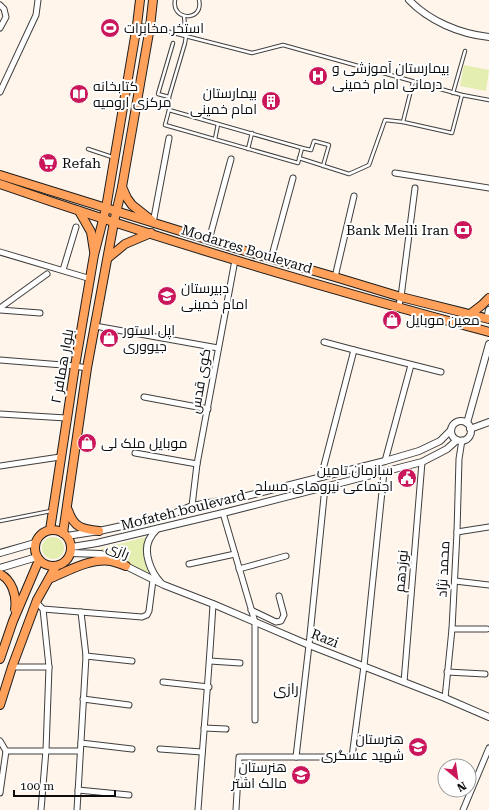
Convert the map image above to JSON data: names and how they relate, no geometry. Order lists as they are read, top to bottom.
{
  "streets": {
    "main road": ["Modarres Boulevard", "بلوار همافر ۲"],
    "street": [
      "کوی قدس",
      "Mofateh boulevard",
      "رازی",
      "محمد نژاد",
      "نوزدهم",
      "Razi"
    ]
  },
  "crossings": [
    ["Modarres Boulevard", "بلوار همافر ۲"],
    ["Modarres Boulevard", "کوی قدس"],
    ["بلوار همافر ۲", "Mofateh boulevard"],
    ["بلوار همافر ۲", "رازی"],
    ["کوی قدس", "Mofateh boulevard"],
    ["Mofateh boulevard", "رازی"],
    ["Mofateh boulevard", "محمد نژاد"],
    ["Mofateh boulevard", "نوزدهم"],
    ["رازی", "Razi"],
    ["محمد نژاد", "Razi"],
    ["نوزدهم", "Razi"]
  ],
  "districts": ["رازی"],
  "places": {
    "sports": ["استخر مخابرات"],
    "hospital": ["بیمارستان آموزشی و درمانی امام خمینی"],
    "library": ["کتابخانه مرکزی ارومیه"],
    "building": ["بیمارستان امام خمینی"],
    "supermarket": ["Refah"],
    "bank": ["Bank Melli Iran"],
    "school or university": ["دبیرستان امام خمینی", "هنرستان شهید عسگری", "هنرستان مالک اشتر"],
    "shop": ["معین موبایل", "اپل استور جيووری", "موبایل ملک لی"],
    "public building": ["سازمان تامین اجتماعی نیروهای مسلح"]
  },
  "scale_bar": "100 m",
  "north": "bottom right"
}
